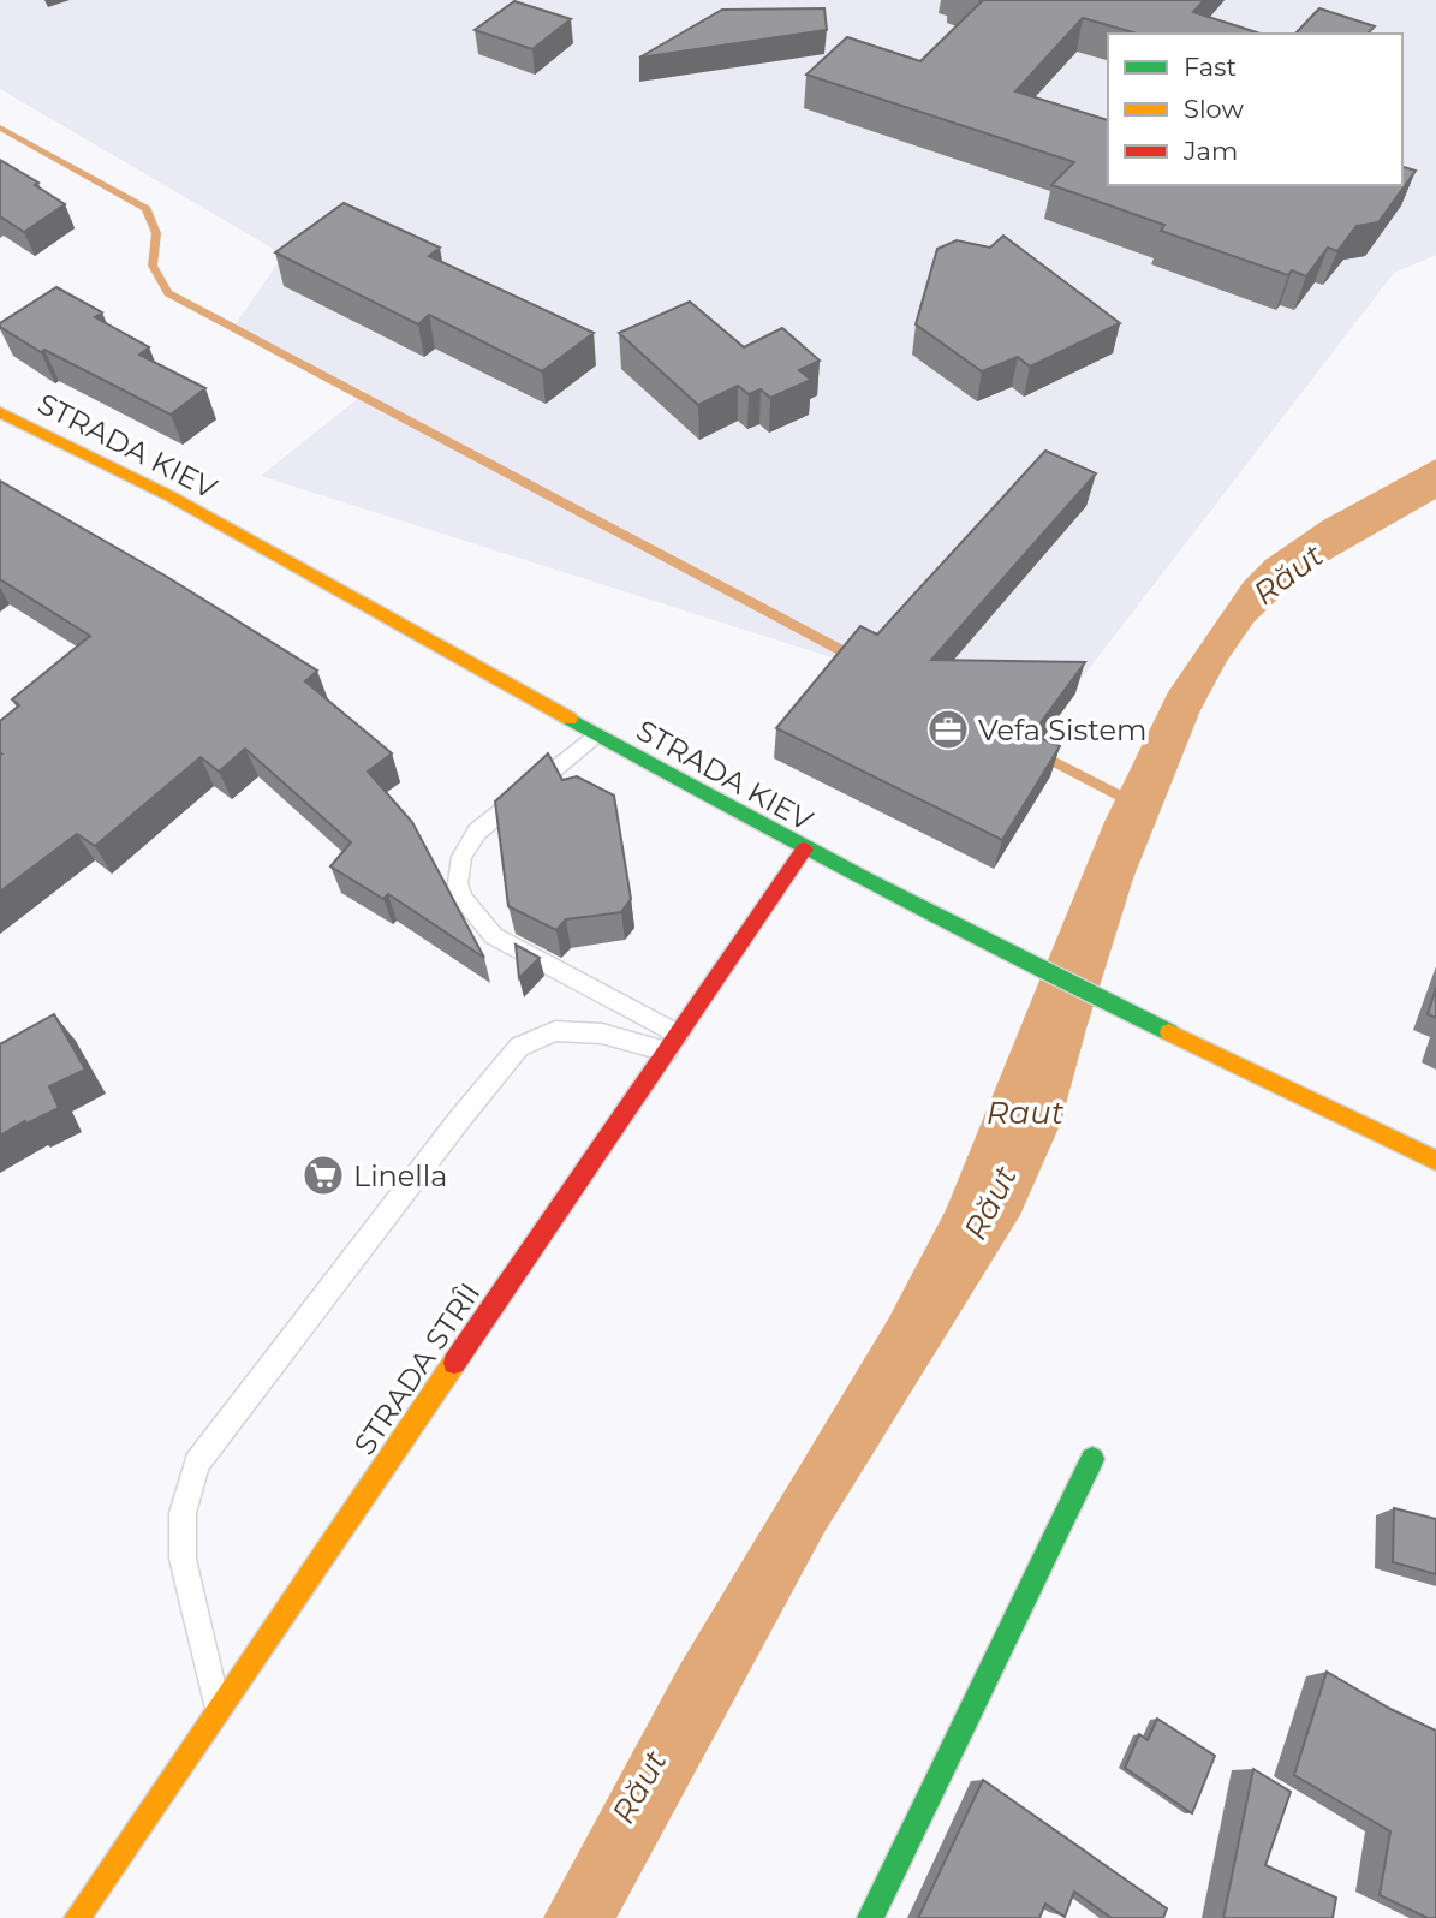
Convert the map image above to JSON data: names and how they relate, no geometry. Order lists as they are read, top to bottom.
{
  "streets": {
    "main road": ["STRADA KIEV", "STRADA STRÎI"]
  },
  "crossings": [
    ["STRADA KIEV", "STRADA STRÎI"]
  ],
  "water": ["Răut", "Raut"],
  "places": {
    "office": ["Vefa Sistem"],
    "supermarket": ["Linella"]
  },
  "legend": ["Fast", "Slow", "Jam"]
}
